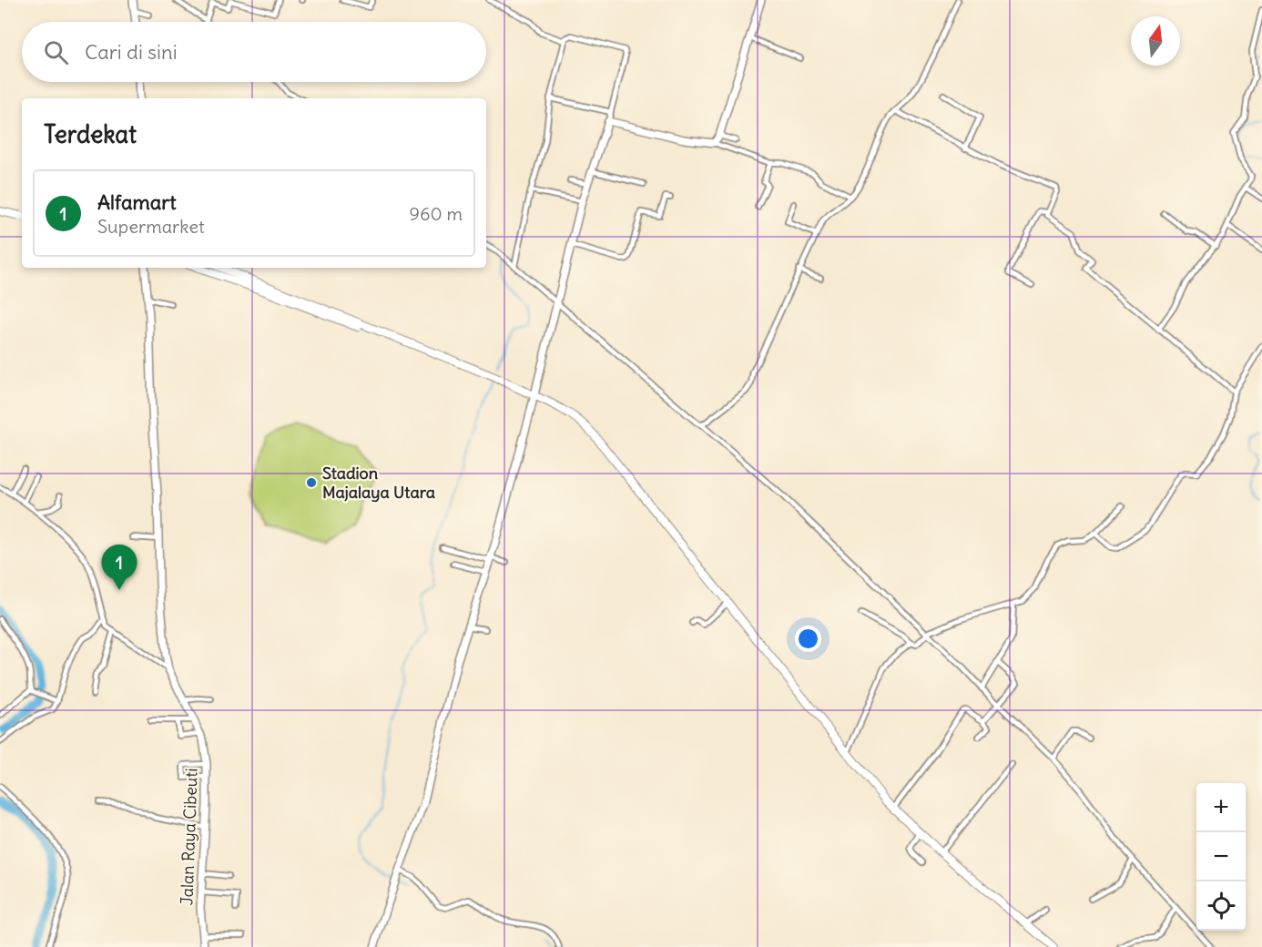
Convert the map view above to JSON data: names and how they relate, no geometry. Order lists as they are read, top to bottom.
{
  "streets": {
    "street": ["Jalan Raya Cibeuti"]
  },
  "places": ["Stadion Majalaya Utara"],
  "north": "top",
  "page": {
    "search": "Cari di sini",
    "heading": "Terdekat",
    "list": [
      {
        "mark": "1",
        "name": "Alfamart",
        "note": "Supermarket",
        "value": "960 m"
      }
    ],
    "pins": "1",
    "map_buttons": ["+", "−"]
  }
}
